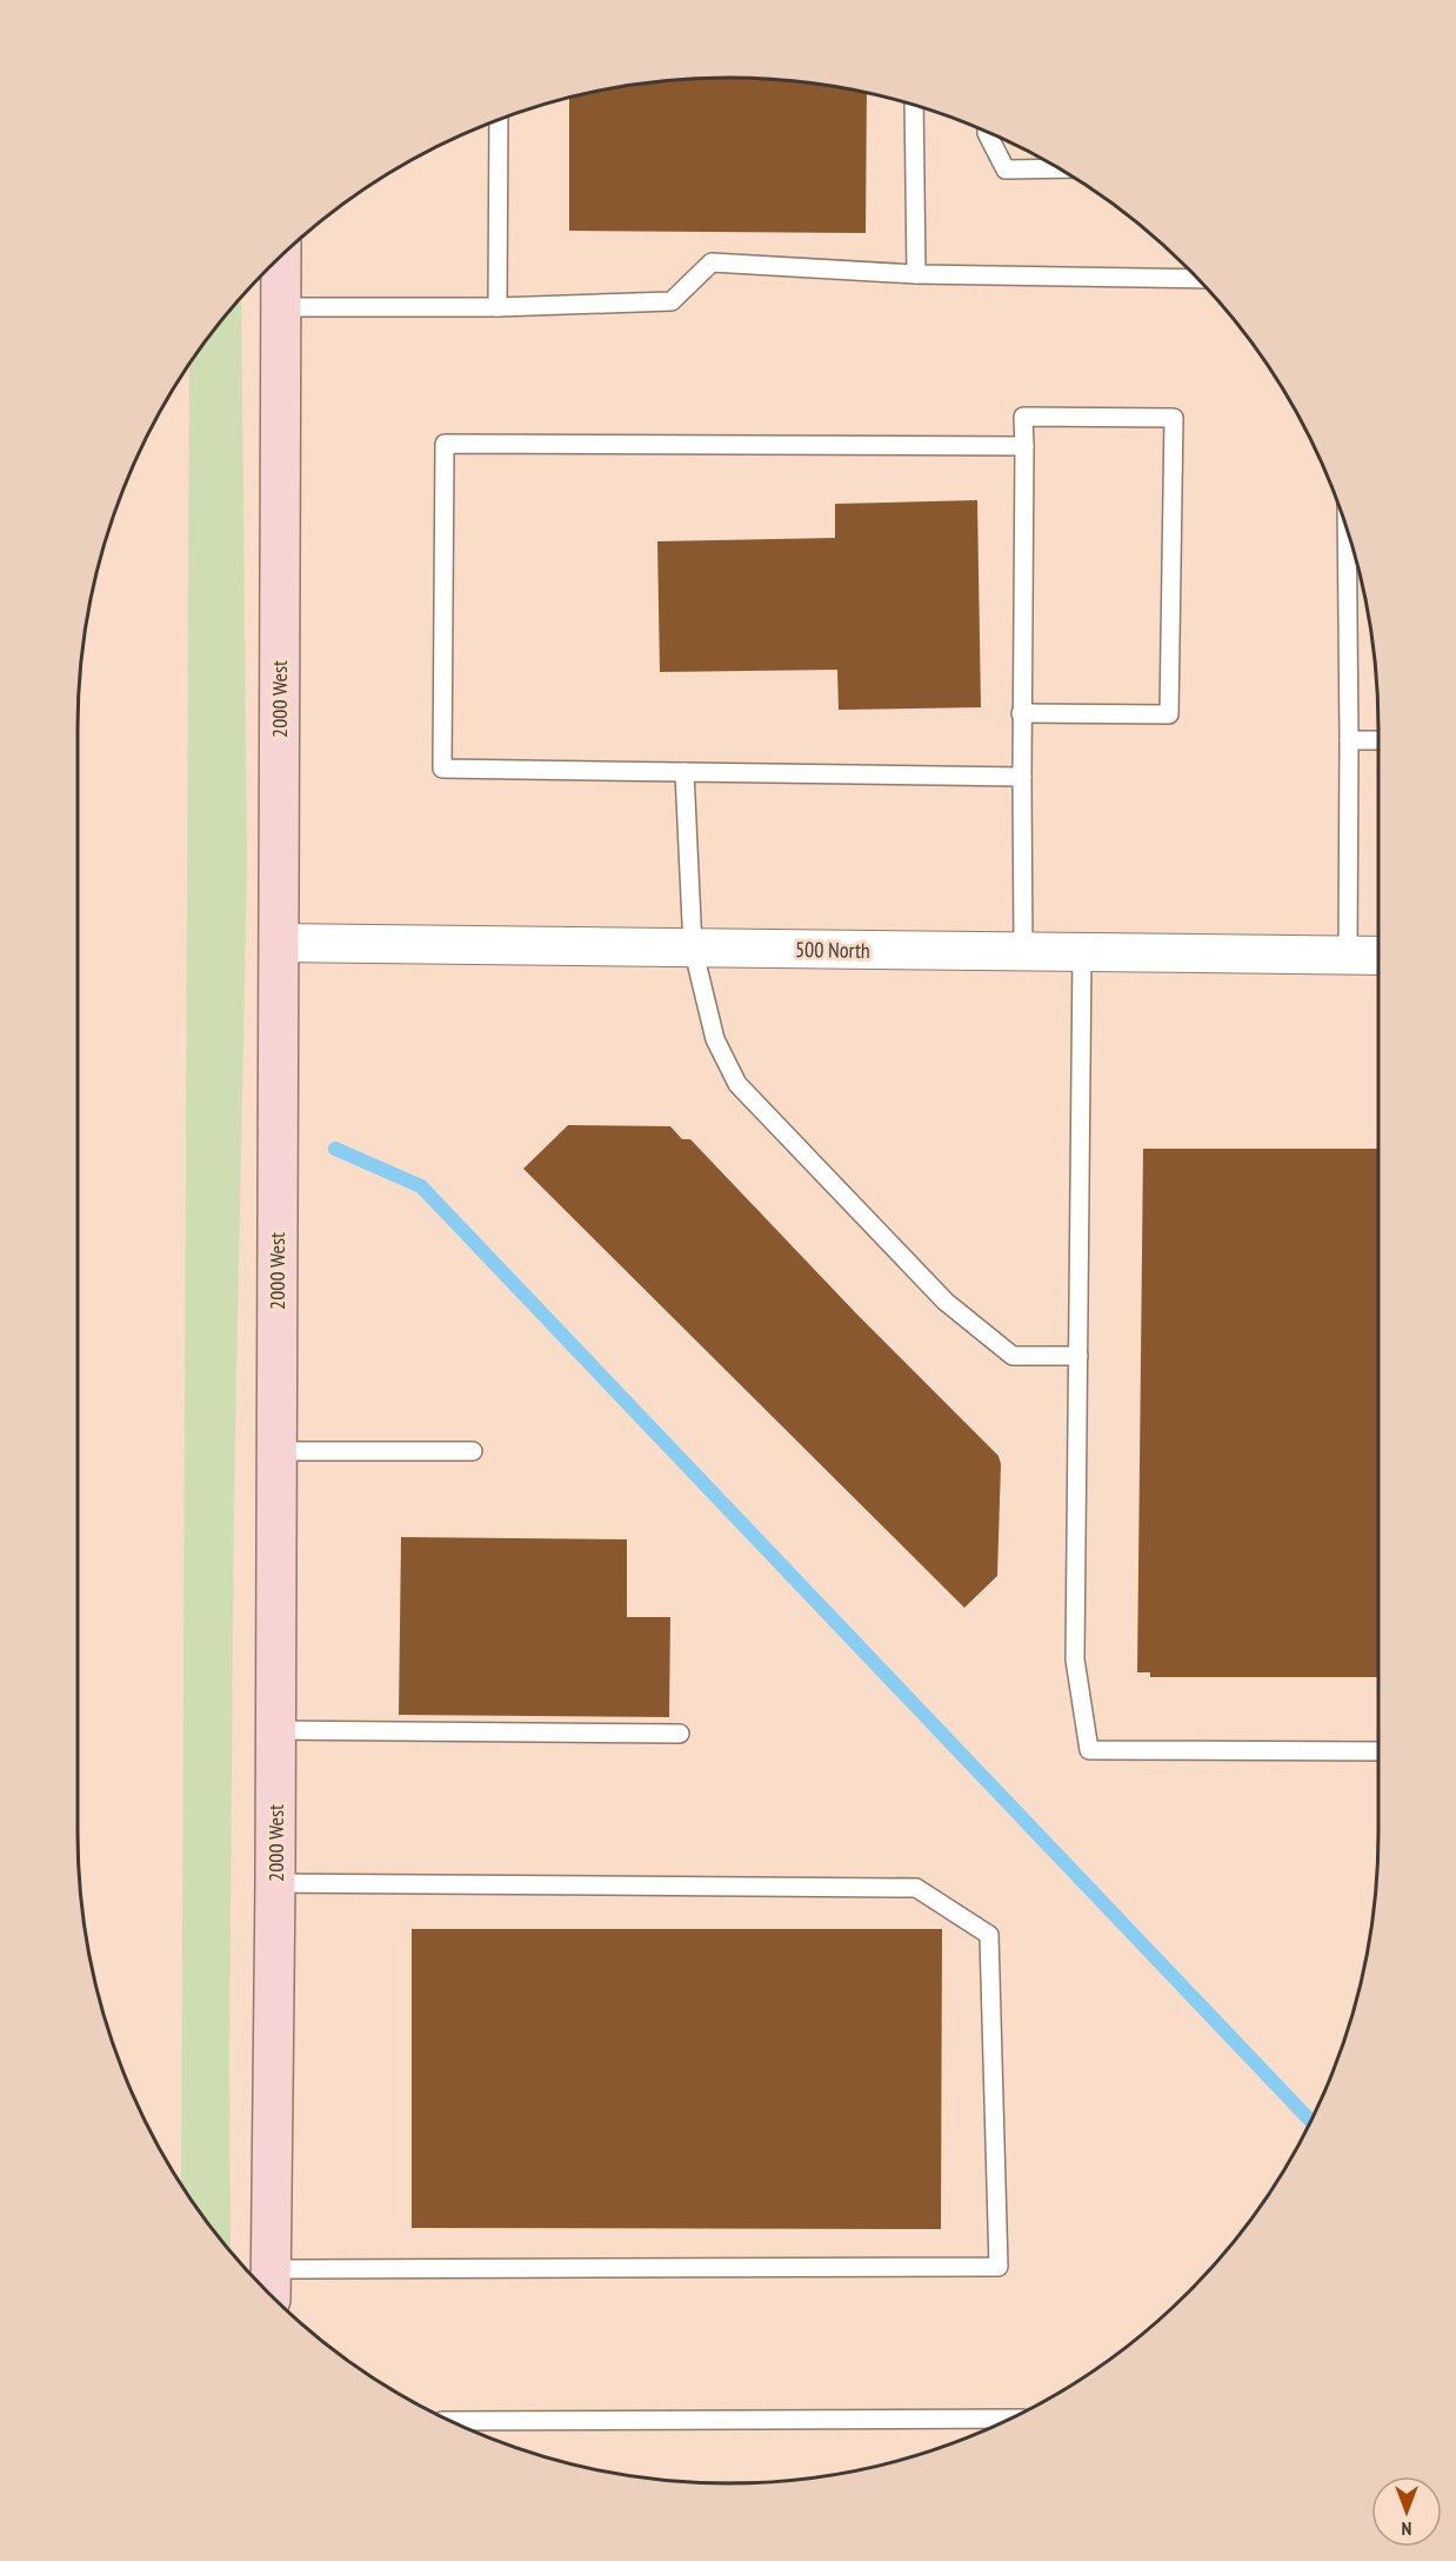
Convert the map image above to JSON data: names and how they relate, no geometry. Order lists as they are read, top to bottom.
{
  "streets": {
    "street": ["2000 West", "500 North"]
  },
  "crossings": [
    ["2000 West", "500 North"]
  ],
  "north": "bottom"
}
